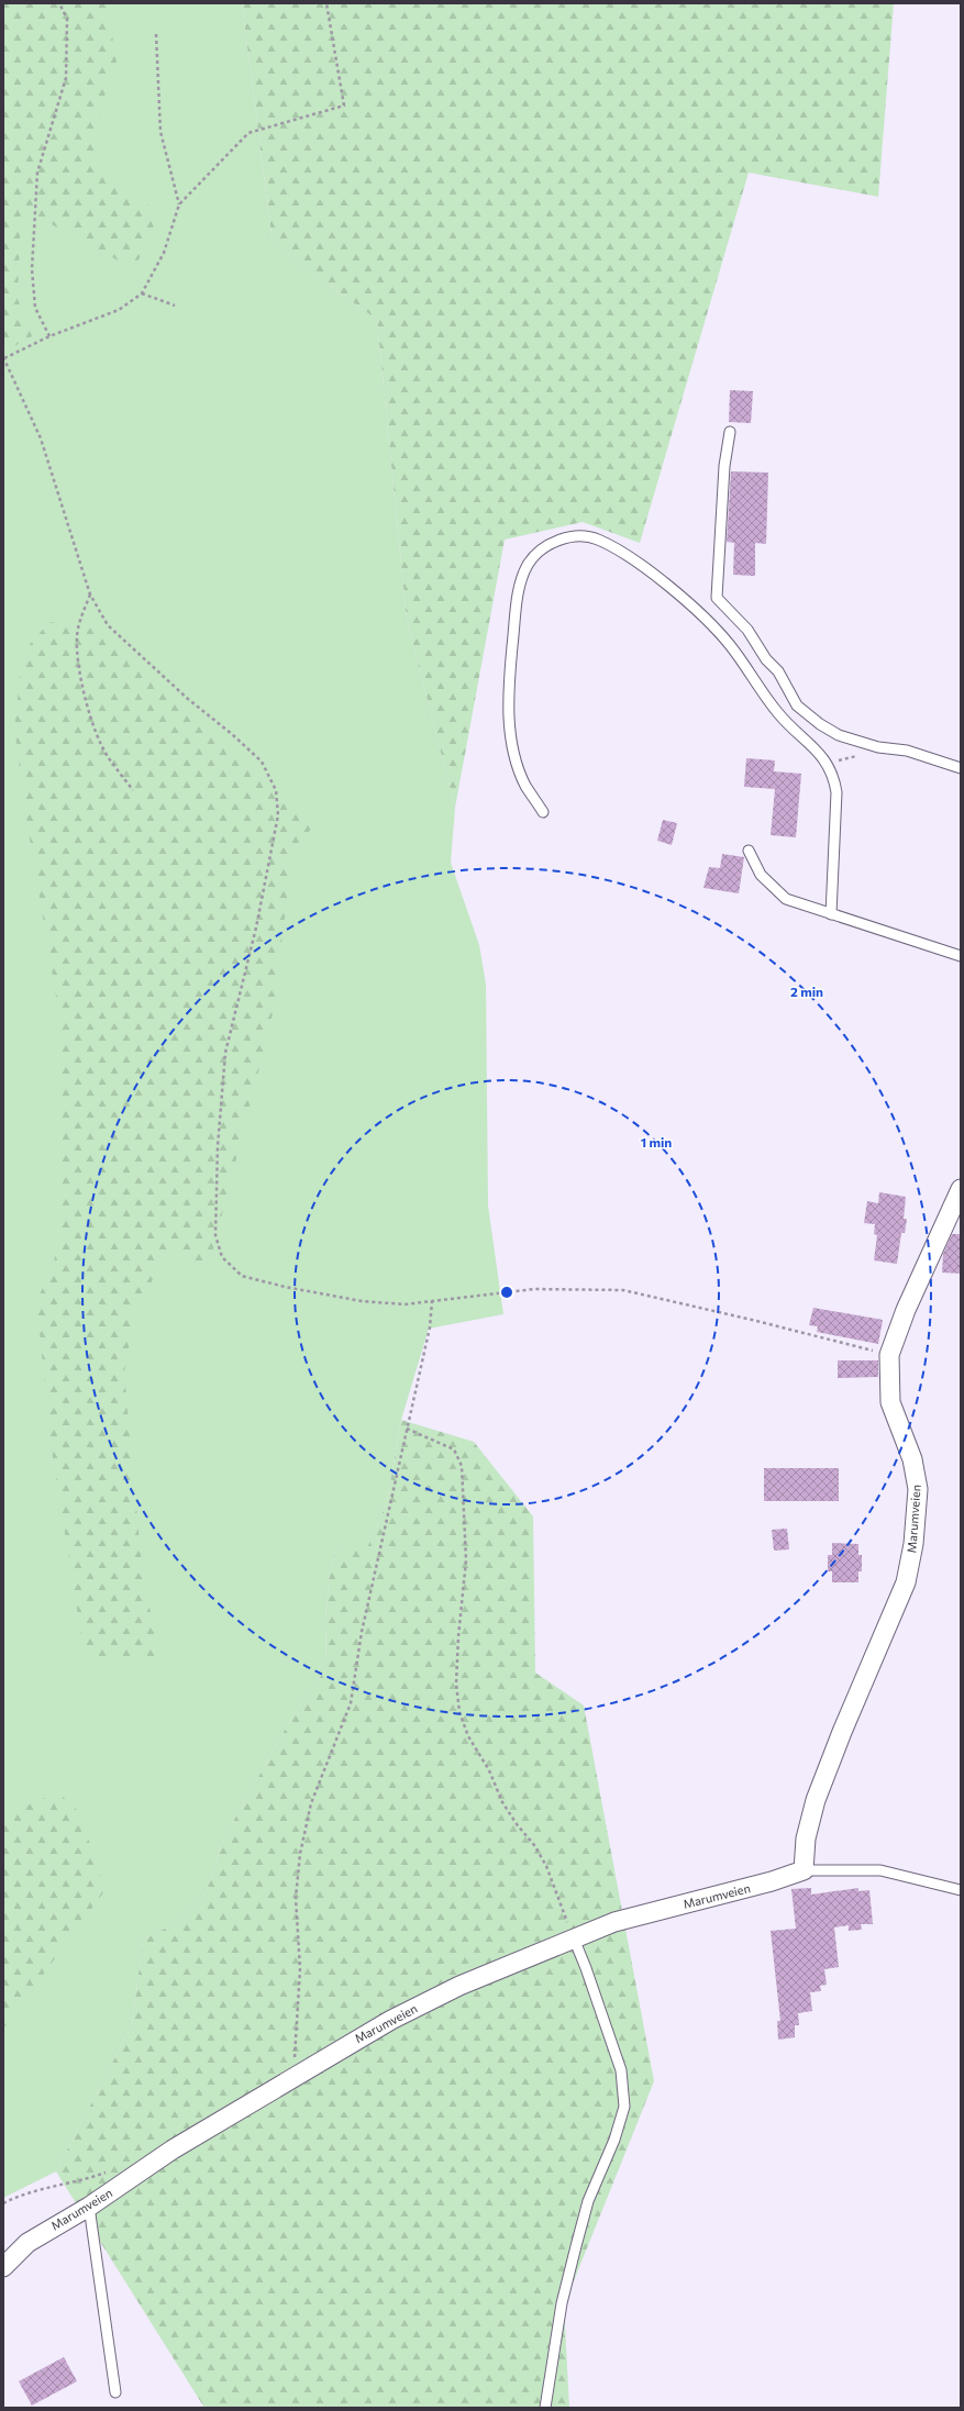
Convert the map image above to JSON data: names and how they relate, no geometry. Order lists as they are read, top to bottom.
{
  "streets": {
    "street": ["Marumveien"]
  },
  "rings": ["2 min", "1 min"]
}
